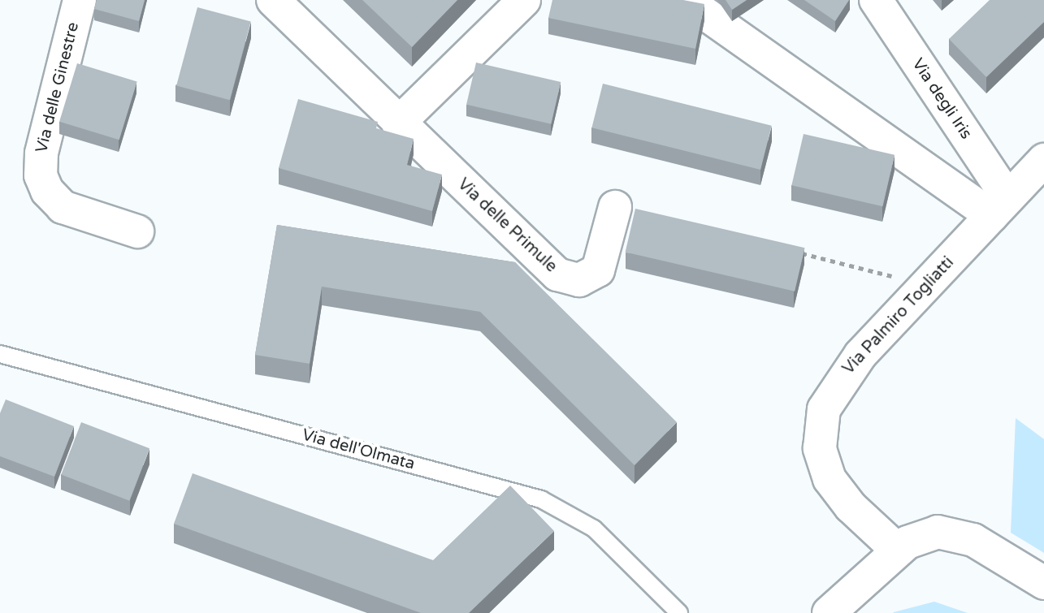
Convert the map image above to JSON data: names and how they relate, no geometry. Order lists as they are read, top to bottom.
{
  "streets": {
    "street": [
      "Via delle Ginestre",
      "Via degli Iris",
      "Via delle Primule",
      "Via Palmiro Togliatti"
    ],
    "lane": ["Via dell'Olmata"]
  },
  "crossings": [
    ["Via degli Iris", "Via Palmiro Togliatti"]
  ]
}
